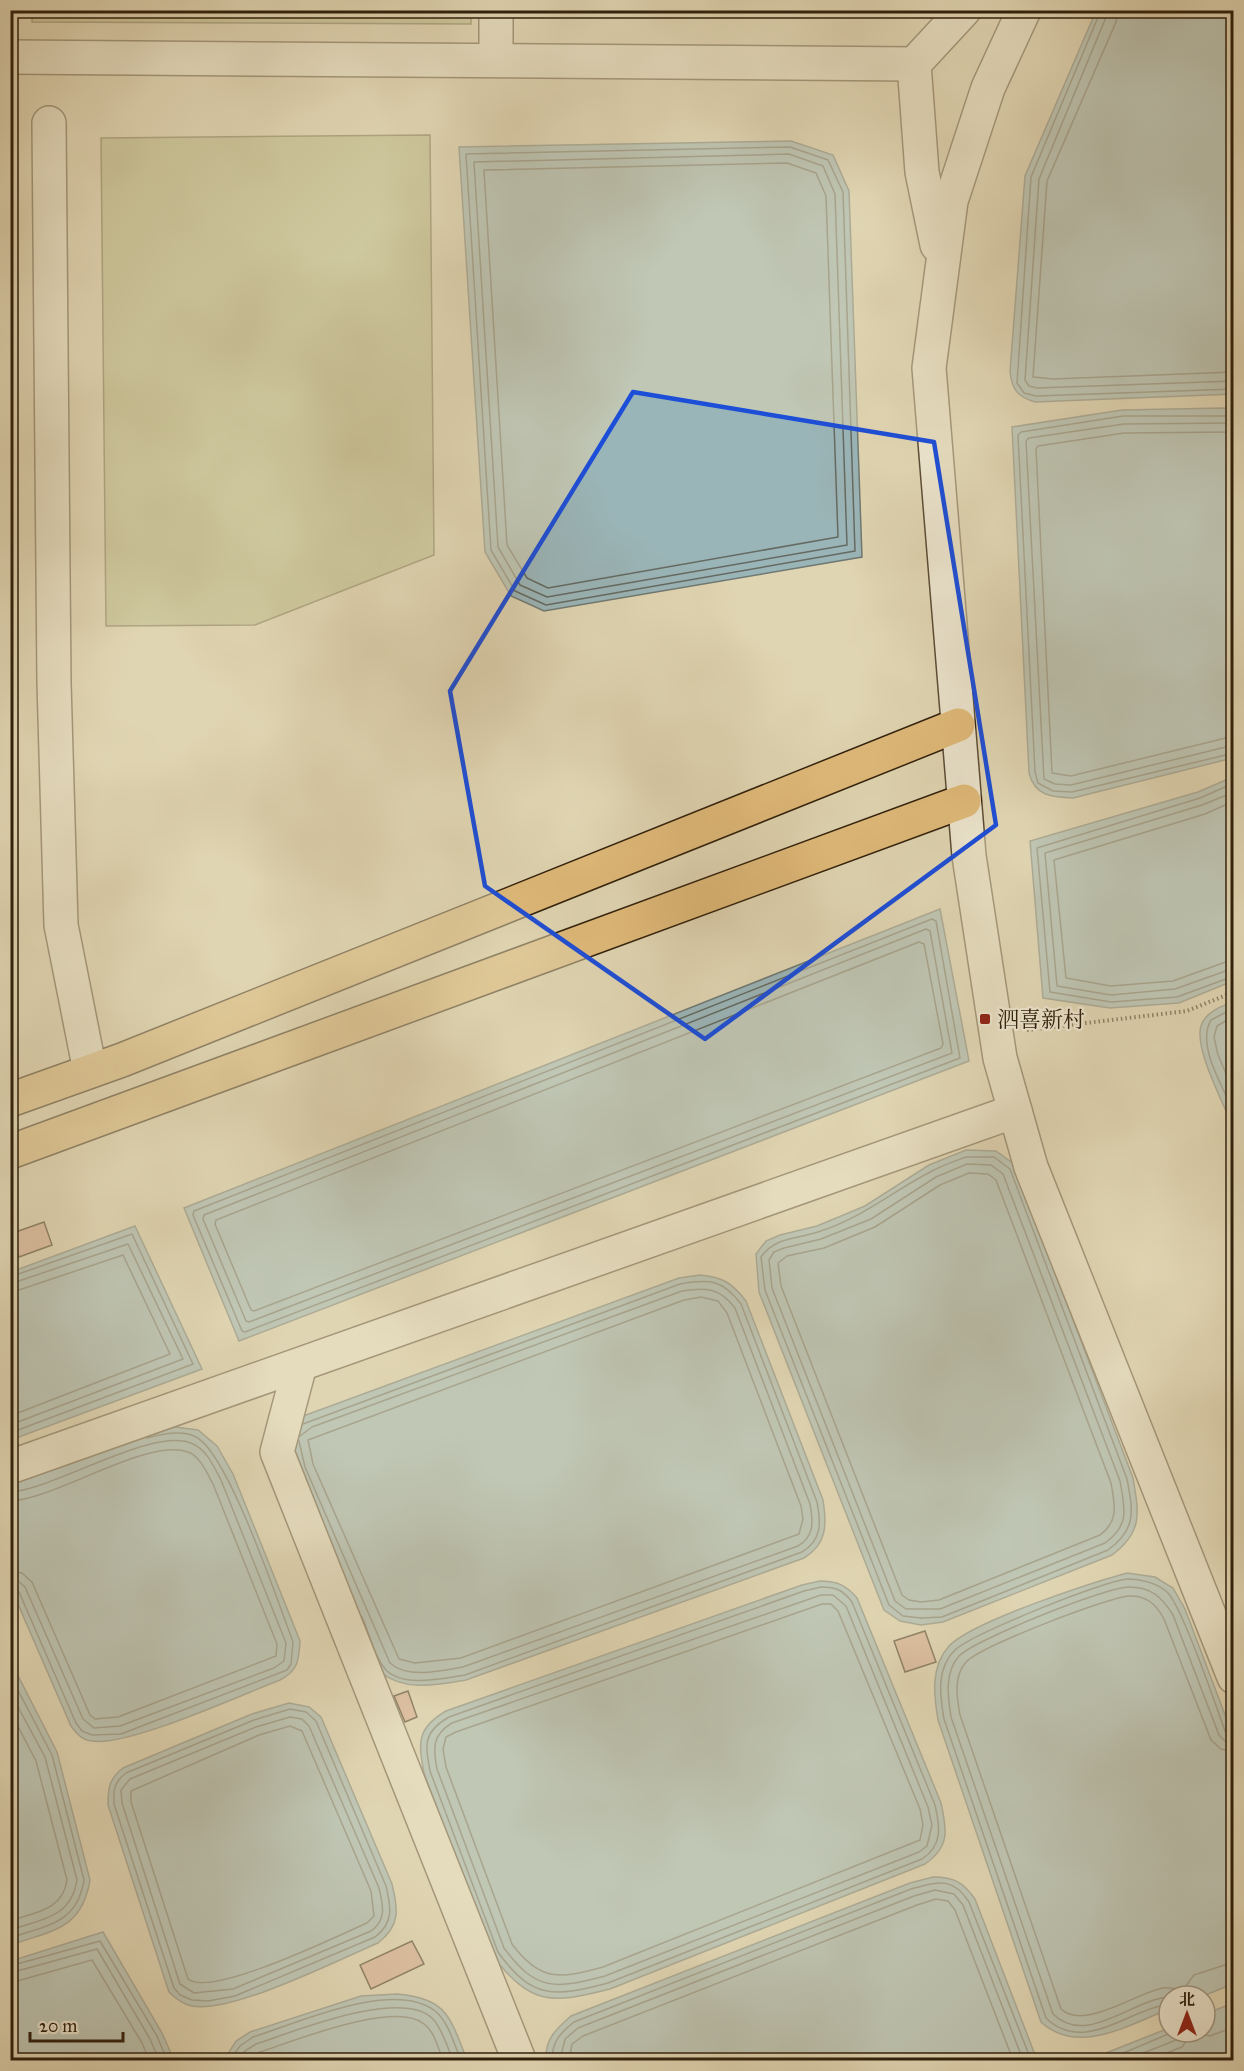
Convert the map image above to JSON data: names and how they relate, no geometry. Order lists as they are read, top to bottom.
{
  "places": {
    "transit": ["泗喜新村"]
  },
  "scale_bar": "20 m",
  "north": "top"
}
